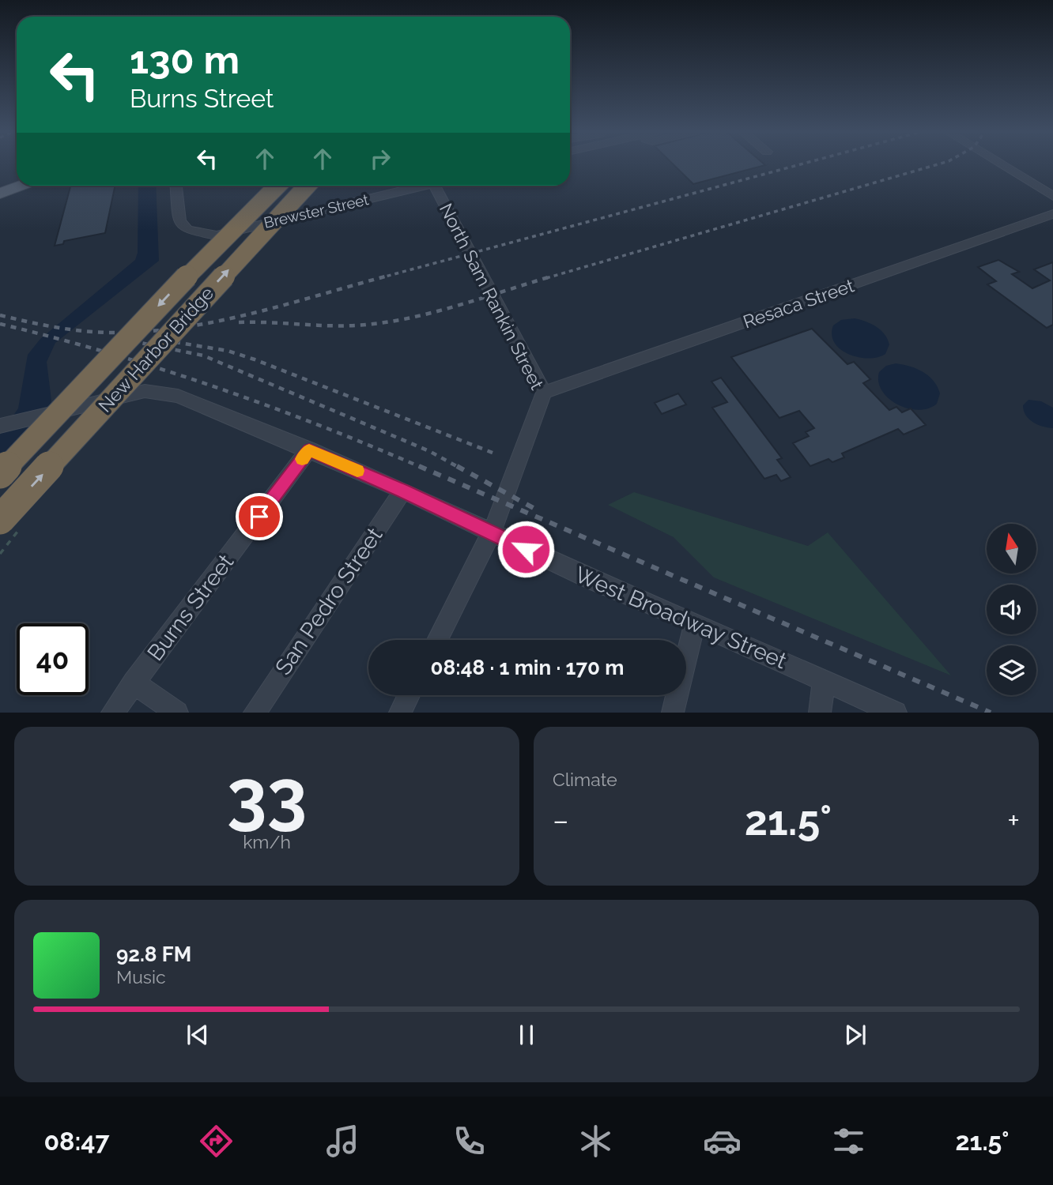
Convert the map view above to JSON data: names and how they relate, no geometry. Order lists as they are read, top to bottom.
{
  "streets": {
    "highway": ["New Harbor Bridge"],
    "street": [
      "Brewster Street",
      "North Sam Rankin Street",
      "Resaca Street",
      "San Pedro Street",
      "Burns Street",
      "West Broadway Street"
    ]
  },
  "crossings": [
    ["North Sam Rankin Street", "Resaca Street"],
    ["North Sam Rankin Street", "West Broadway Street"],
    ["San Pedro Street", "West Broadway Street"],
    ["Burns Street", "West Broadway Street"]
  ],
  "north": "top",
  "page": {
    "turn": ["130 m", "Burns Street"],
    "limit": "40",
    "trip": "08:48 · 1 min · 170 m",
    "tile": [
      ["33", "km/h"],
      "Climate"
    ],
    "heat": ["−", "21.5°", "+"],
    "song": ["92.8 FM", "Music"],
    "tabs": ["08:47", "21.5°"]
  }
}
